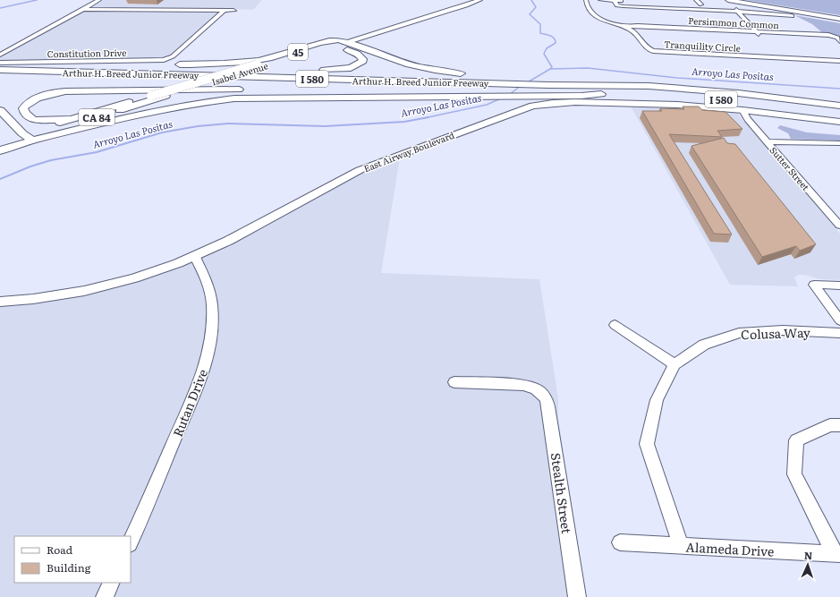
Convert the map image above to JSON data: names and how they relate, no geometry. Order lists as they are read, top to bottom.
{
  "streets": {
    "highway": [
      "45",
      "Arthur H. Breed Junior Freeway",
      "Isabel Avenue",
      "I 580",
      "CA 84"
    ],
    "main road": ["East Airway Boulevard"],
    "street": [
      "Persimmon Common",
      "Tranquility Circle",
      "Constitution Drive",
      "Sutter Street",
      "Colusa Way",
      "Rutan Drive",
      "Stealth Street",
      "Alameda Drive"
    ]
  },
  "crossings": [
    ["Persimmon Common", "Tranquility Circle"],
    ["Arthur H. Breed Junior Freeway", "I 580"],
    ["East Airway Boulevard", "Sutter Street"],
    ["East Airway Boulevard", "Rutan Drive"],
    ["Colusa Way", "Alameda Drive"]
  ],
  "water": ["Arroyo Las Positas"],
  "legend": ["Road", "Building"],
  "north": "top"
}
